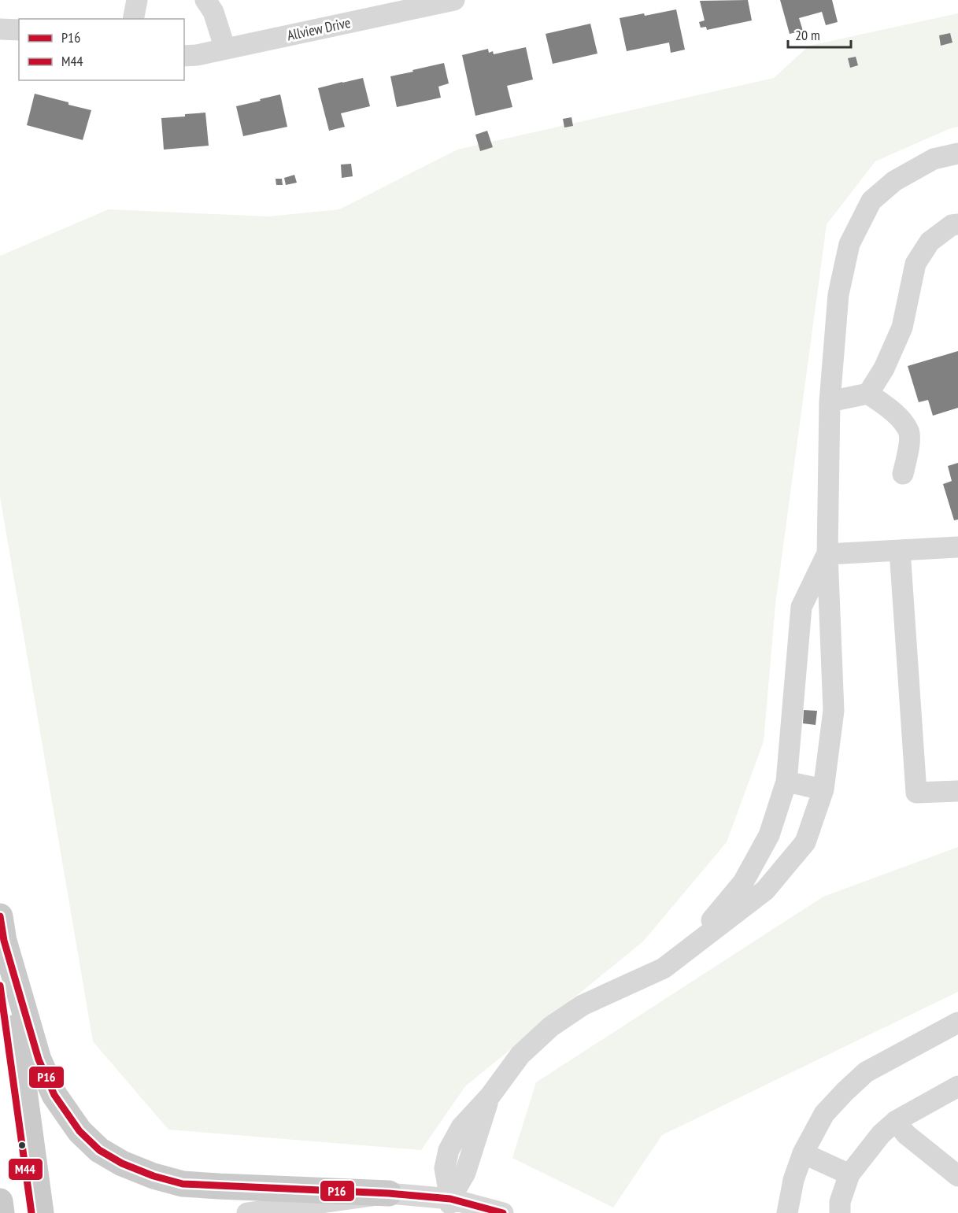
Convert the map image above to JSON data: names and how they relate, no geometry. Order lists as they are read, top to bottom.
{
  "streets": {
    "street": ["Allview Drive"]
  },
  "lines": ["transit line P16", "transit line M44"],
  "legend": ["P16", "M44"],
  "scale_bar": "20 m"
}
